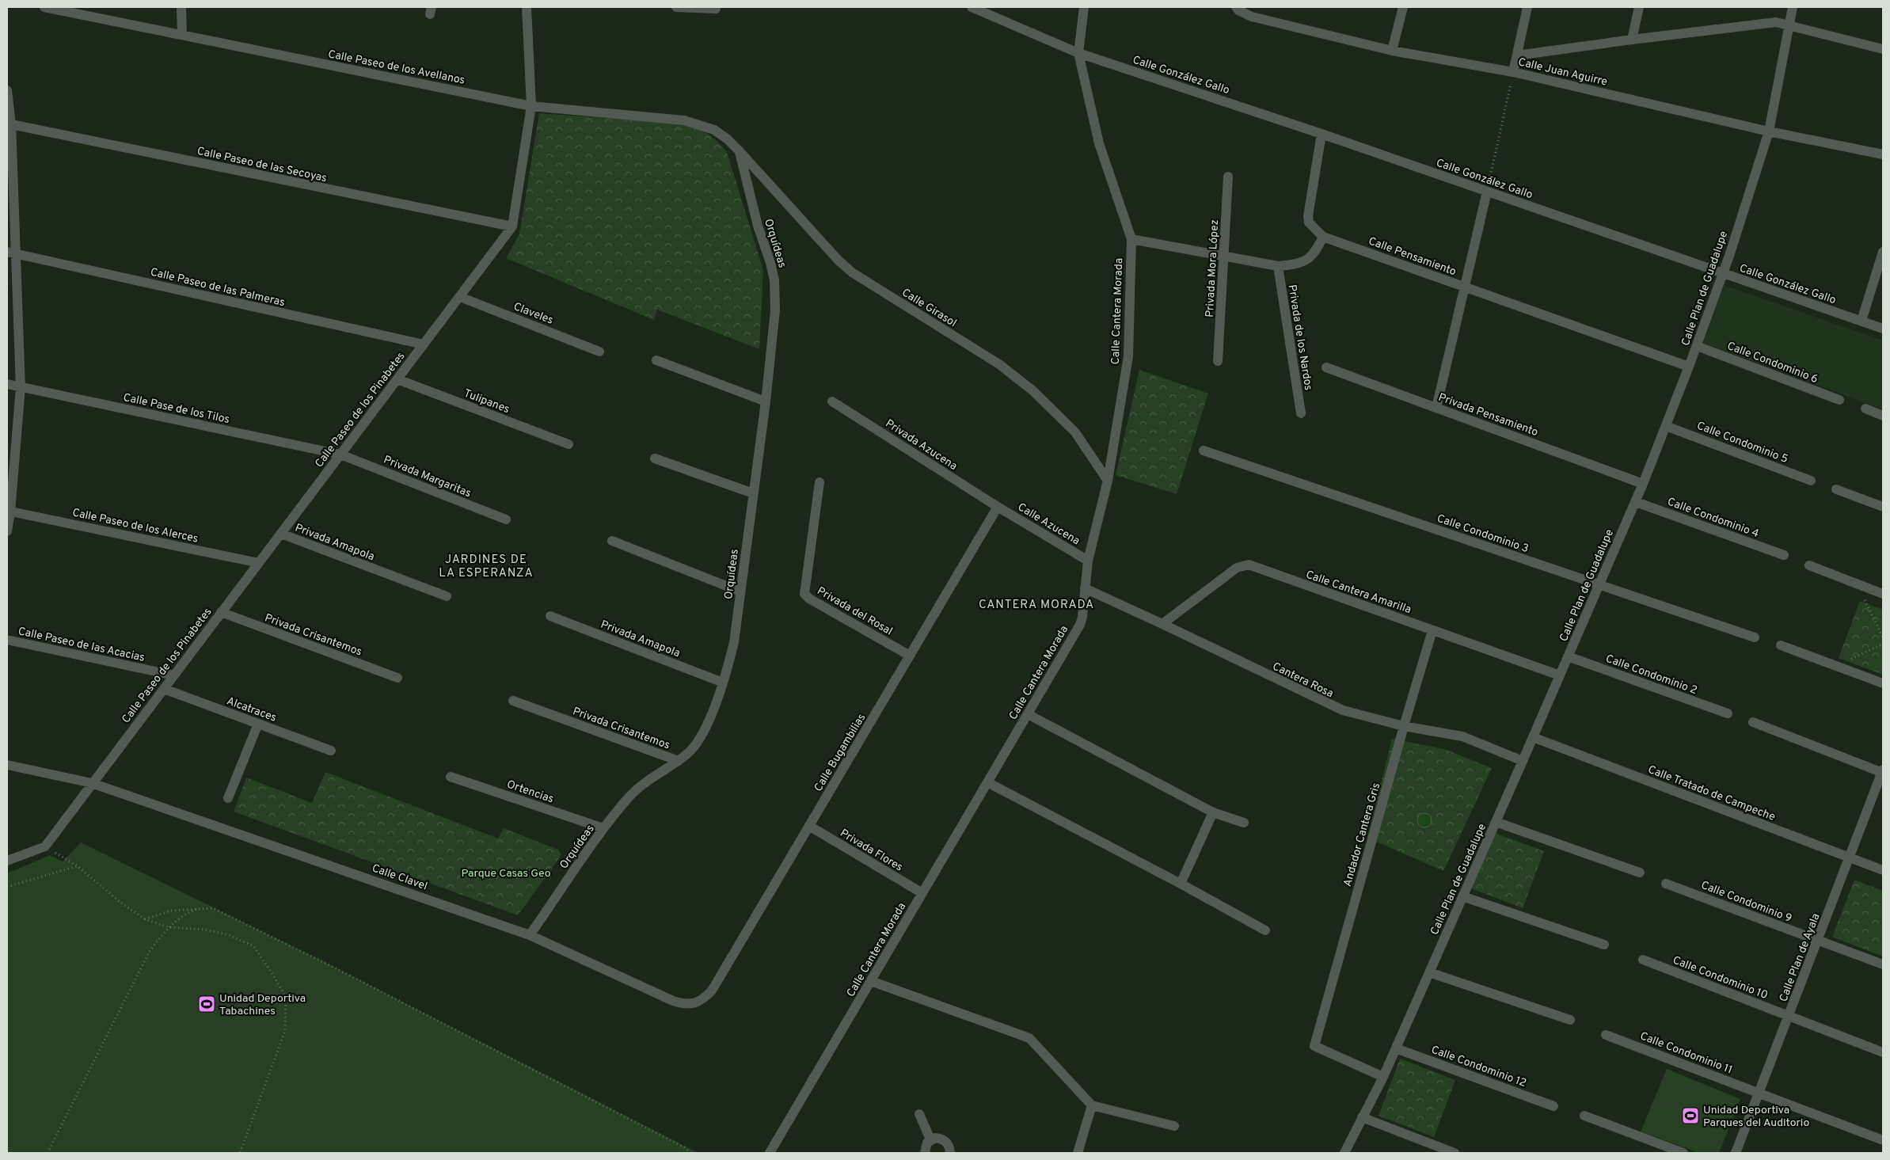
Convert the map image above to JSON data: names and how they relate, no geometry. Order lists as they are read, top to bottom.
{
  "streets": {
    "street": [
      "Calle Paseo de los Avellanos",
      "Calle Juan Aguirre",
      "Calle González Gallo",
      "Calle Paseo de las Secoyas",
      "Orquídeas",
      "Calle Pensamiento",
      "Privada Mora López",
      "Calle Paseo de las Palmeras",
      "Calle Plan de Guadalupe",
      "Calle Girasol",
      "Calle Cantera Morada",
      "Claveles",
      "Privada de los Nardos",
      "Calle Condominio 6",
      "Tulipanes",
      "Calle Pase de los Tilos",
      "Calle Paseo de los Pinabetes",
      "Privada Pensamiento",
      "Calle Condominio 5",
      "Privada Azucena",
      "Privada Margaritas",
      "Calle Condominio 4",
      "Calle Azucena",
      "Calle Paseo de los Alerces",
      "Calle Condominio 3",
      "Privada Amapola",
      "Calle Cantera Amarilla",
      "Privada del Rosal",
      "Privada Crisantemos",
      "Calle Paseo de las Acacias",
      "Calle Condominio 2",
      "Cantera Rosa",
      "Alcatraces",
      "Calle Bugambilias",
      "Ortencias",
      "Calle Tratado de Campeche",
      "Andador Cantera Gris",
      "Privada Flores",
      "Calle Clavel",
      "Calle Condominio 9",
      "Calle Plan de Ayala",
      "Calle Condominio 10",
      "Calle Condominio 11",
      "Calle Condominio 12"
    ]
  },
  "crossings": [
    ["Calle Paseo de los Avellanos", "Orquídeas"],
    ["Calle Paseo de los Avellanos", "Calle Girasol"],
    ["Calle Paseo de los Avellanos", "Calle Paseo de los Pinabetes"],
    ["Calle Juan Aguirre", "Calle Plan de Guadalupe"],
    ["Calle González Gallo", "Calle Plan de Guadalupe"],
    ["Calle González Gallo", "Calle Cantera Morada"],
    ["Calle Paseo de las Secoyas", "Calle Paseo de los Pinabetes"],
    ["Orquídeas", "Calle Girasol"],
    ["Orquídeas", "Privada Amapola"],
    ["Orquídeas", "Privada Crisantemos"],
    ["Orquídeas", "Ortencias"],
    ["Orquídeas", "Calle Clavel"],
    ["Calle Pensamiento", "Calle Plan de Guadalupe"],
    ["Calle Paseo de las Palmeras", "Calle Paseo de los Pinabetes"],
    ["Calle Plan de Guadalupe", "Calle Condominio 6"],
    ["Calle Plan de Guadalupe", "Privada Pensamiento"],
    ["Calle Plan de Guadalupe", "Calle Condominio 5"],
    ["Calle Plan de Guadalupe", "Calle Condominio 4"],
    ["Calle Plan de Guadalupe", "Calle Condominio 3"],
    ["Calle Plan de Guadalupe", "Calle Cantera Amarilla"],
    ["Calle Plan de Guadalupe", "Calle Condominio 2"],
    ["Calle Plan de Guadalupe", "Cantera Rosa"],
    ["Calle Plan de Guadalupe", "Calle Tratado de Campeche"],
    ["Calle Plan de Guadalupe", "Andador Cantera Gris"],
    ["Calle Plan de Guadalupe", "Calle Condominio 12"],
    ["Calle Girasol", "Calle Cantera Morada"],
    ["Calle Cantera Morada", "Calle Azucena"],
    ["Calle Cantera Morada", "Cantera Rosa"],
    ["Calle Cantera Morada", "Privada Flores"],
    ["Claveles", "Calle Paseo de los Pinabetes"],
    ["Tulipanes", "Calle Paseo de los Pinabetes"],
    ["Calle Pase de los Tilos", "Calle Paseo de los Pinabetes"],
    ["Calle Pase de los Tilos", "Privada Margaritas"],
    ["Calle Paseo de los Pinabetes", "Privada Margaritas"],
    ["Calle Paseo de los Pinabetes", "Calle Paseo de los Alerces"],
    ["Calle Paseo de los Pinabetes", "Privada Amapola"],
    ["Calle Paseo de los Pinabetes", "Privada Crisantemos"],
    ["Calle Paseo de los Pinabetes", "Calle Paseo de las Acacias"],
    ["Calle Paseo de los Pinabetes", "Alcatraces"],
    ["Calle Paseo de los Pinabetes", "Calle Clavel"],
    ["Privada Azucena", "Calle Azucena"],
    ["Privada Azucena", "Calle Bugambilias"],
    ["Calle Azucena", "Calle Bugambilias"],
    ["Calle Cantera Amarilla", "Cantera Rosa"],
    ["Calle Cantera Amarilla", "Andador Cantera Gris"],
    ["Privada del Rosal", "Calle Bugambilias"],
    ["Cantera Rosa", "Andador Cantera Gris"],
    ["Calle Bugambilias", "Privada Flores"],
    ["Calle Bugambilias", "Calle Clavel"],
    ["Calle Tratado de Campeche", "Calle Plan de Ayala"],
    ["Calle Condominio 9", "Calle Plan de Ayala"],
    ["Calle Plan de Ayala", "Calle Condominio 10"],
    ["Calle Plan de Ayala", "Calle Condominio 11"]
  ],
  "districts": ["JARDINES DE LA ESPERANZA", "CANTERA MORADA"],
  "parks": ["Parque Casas Geo"],
  "places": {
    "sports": ["Unidad Deportiva Tabachines", "Unidad Deportiva Parques del Auditorio"]
  }
}
